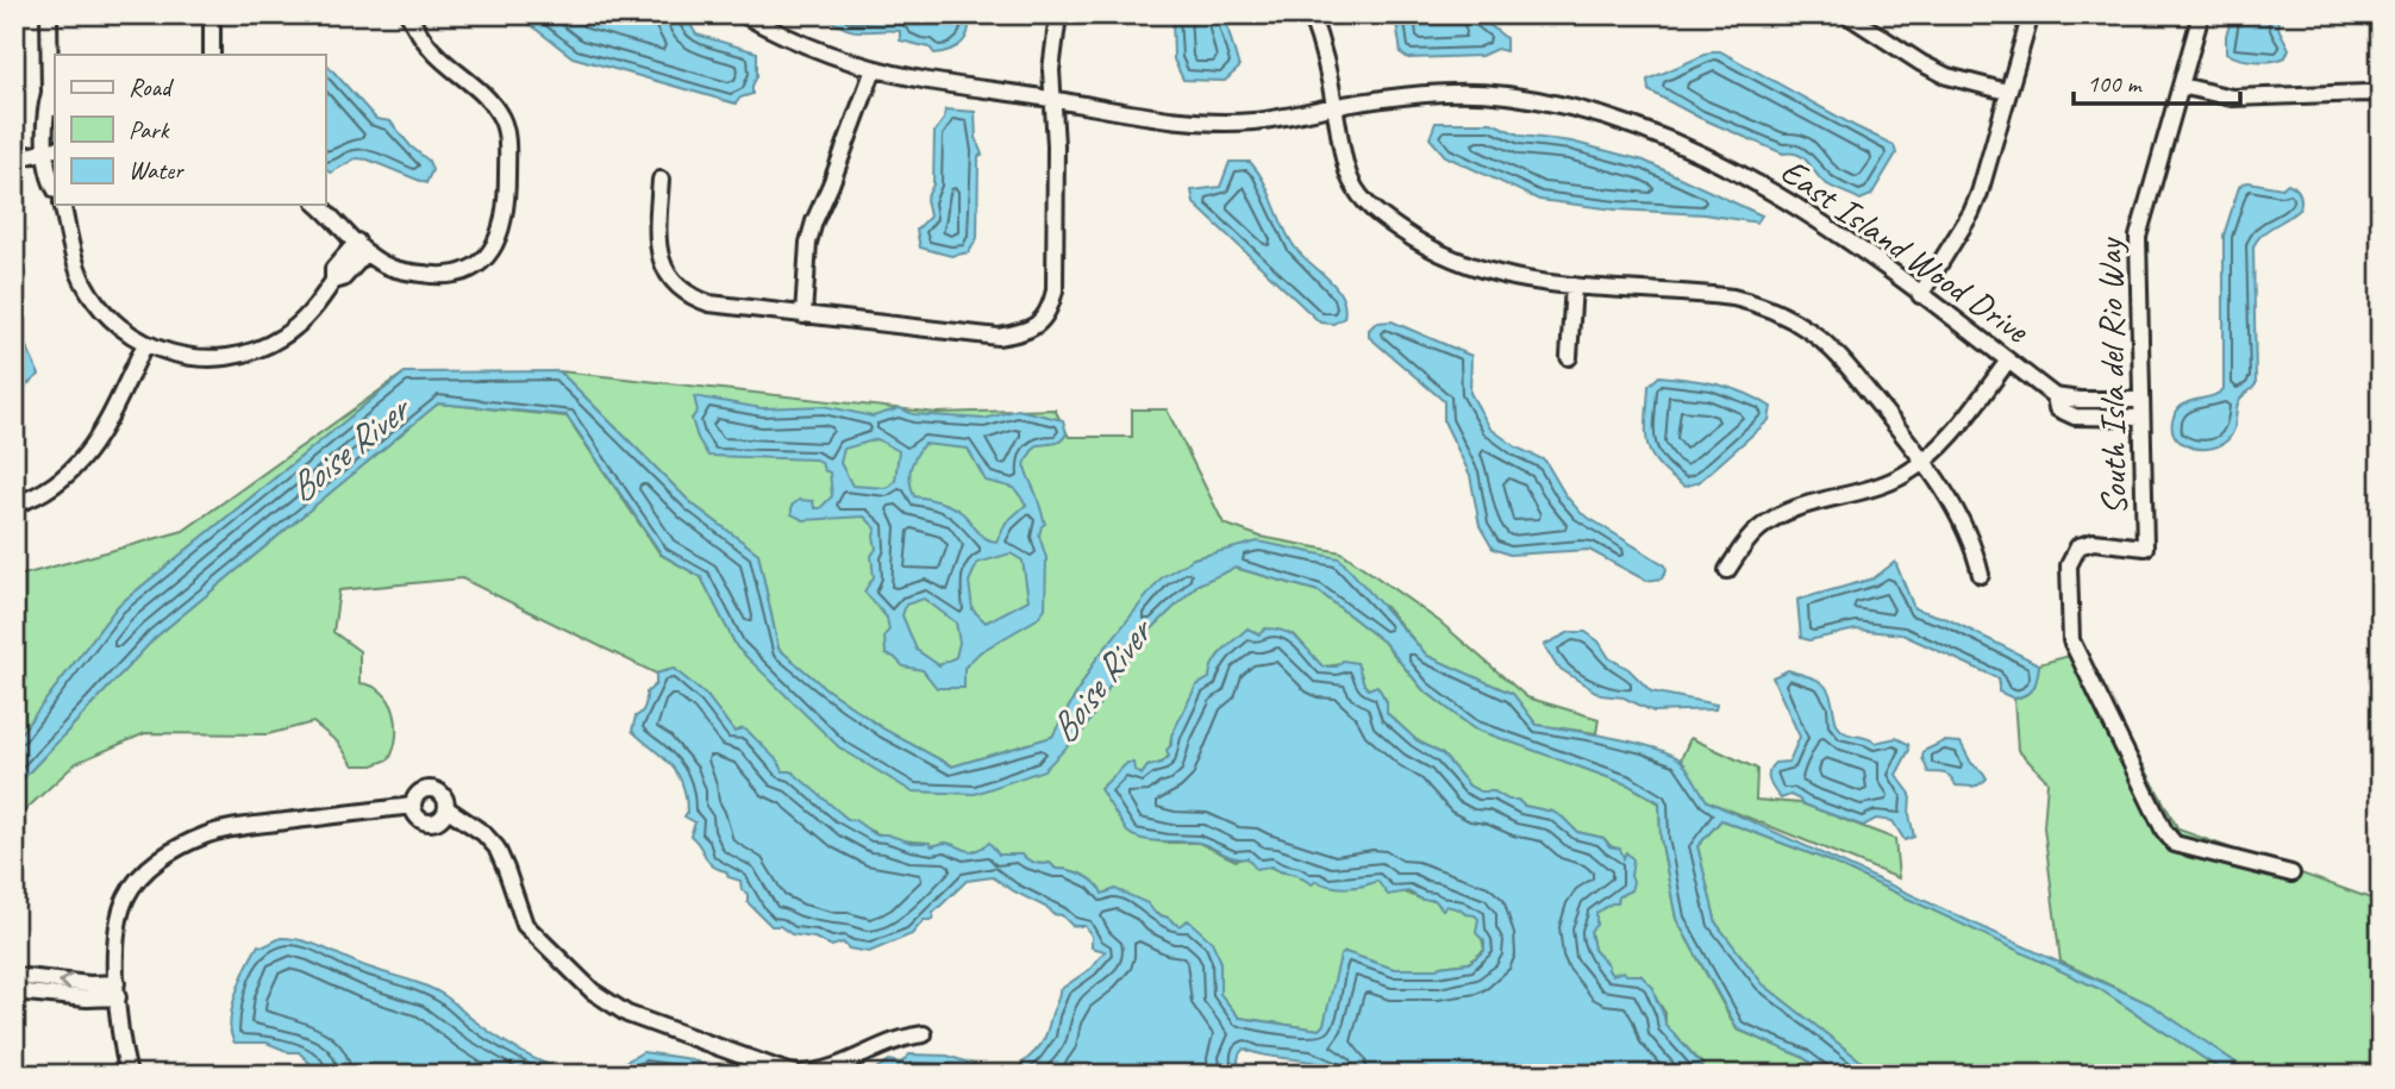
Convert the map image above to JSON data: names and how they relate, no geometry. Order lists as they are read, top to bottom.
{
  "streets": {
    "street": ["East Island Wood Drive", "South Isla del Rio Way"]
  },
  "crossings": [
    ["East Island Wood Drive", "South Isla del Rio Way"]
  ],
  "water": ["Boise River"],
  "legend": ["Road", "Park", "Water"],
  "scale_bar": "100 m"
}
